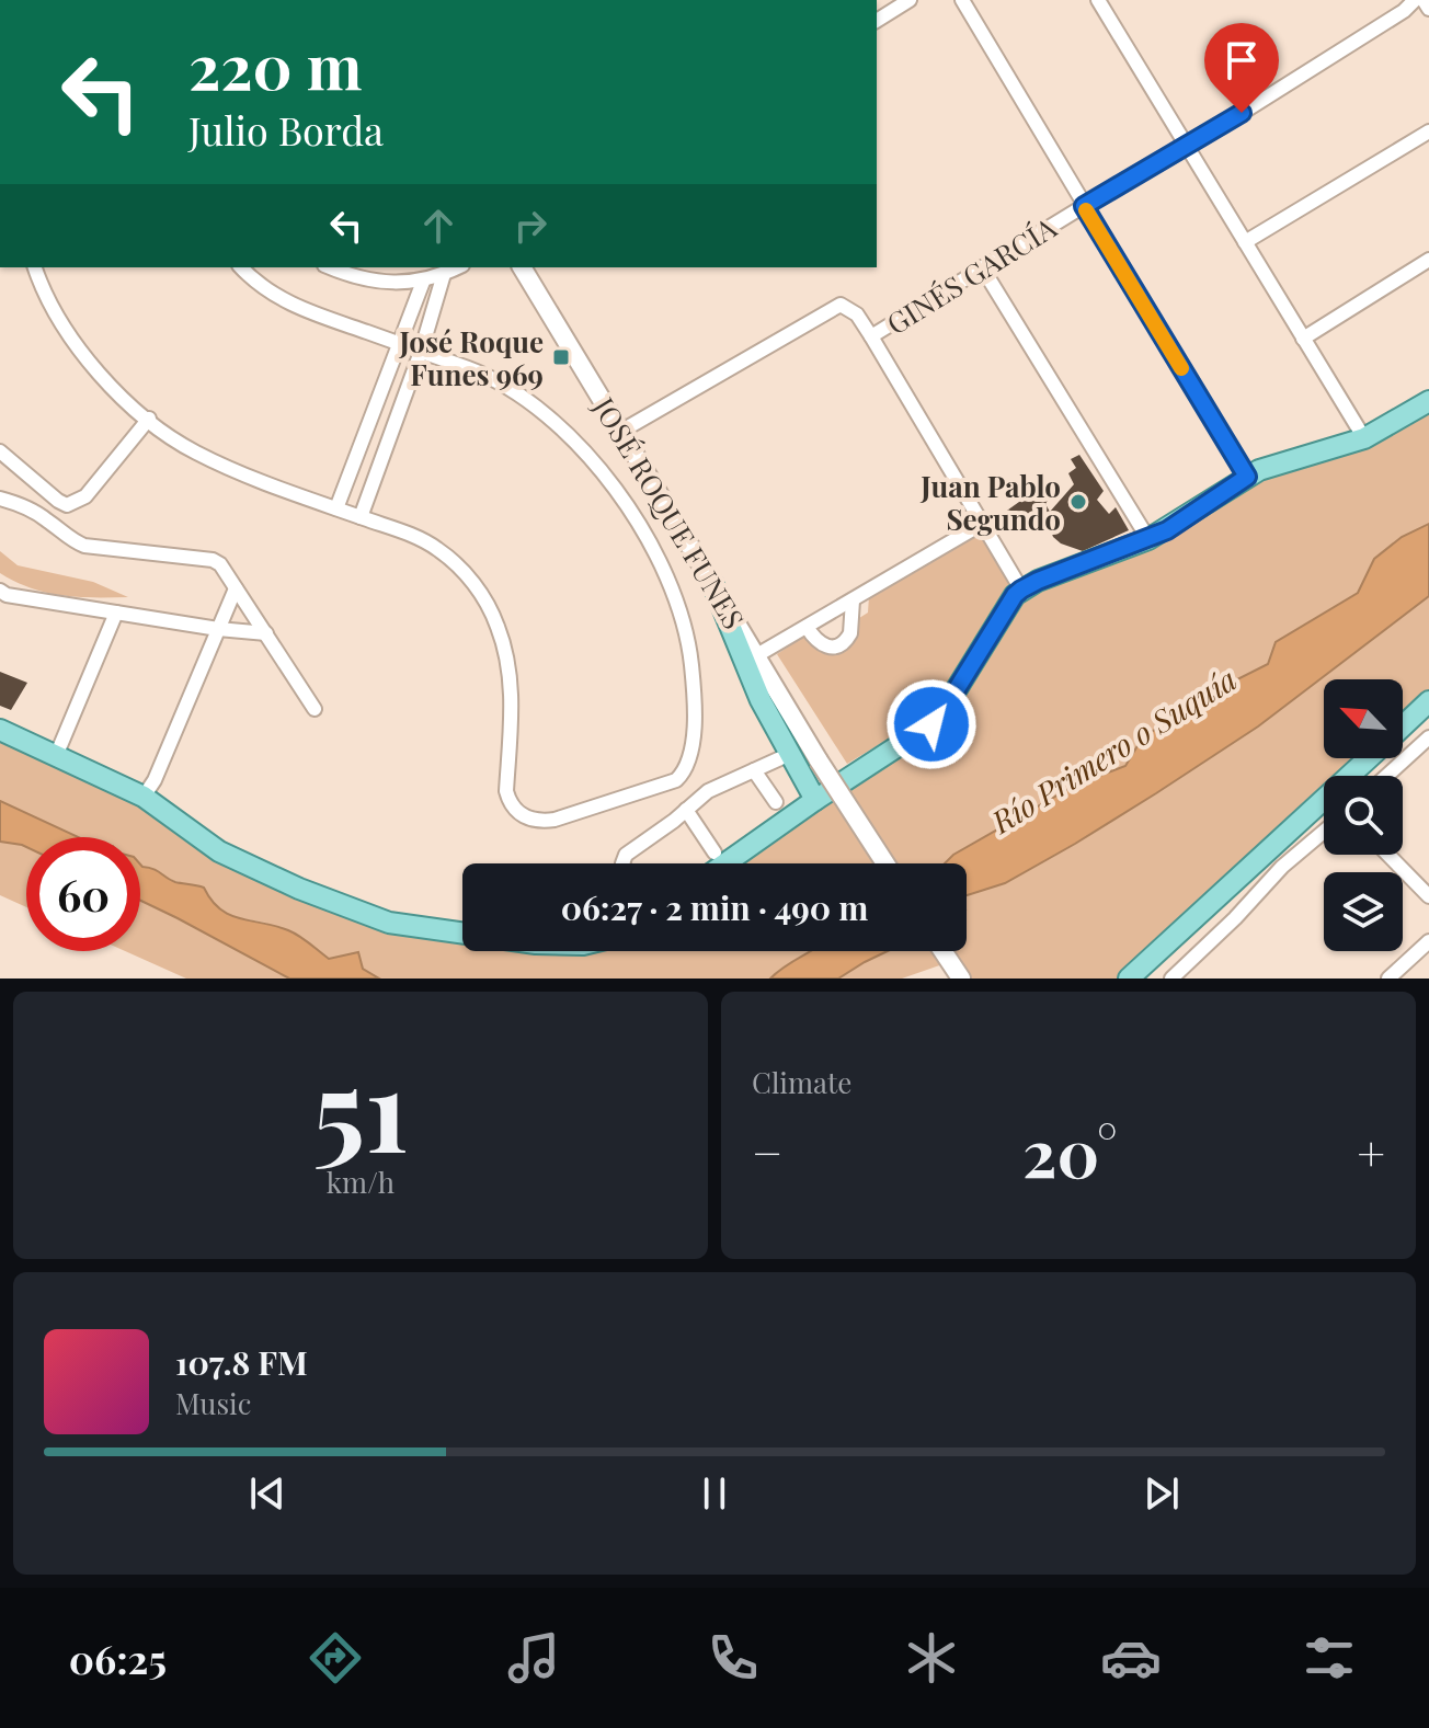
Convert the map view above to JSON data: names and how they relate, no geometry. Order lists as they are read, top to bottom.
{
  "streets": {
    "main road": ["JOSÉ ROQUE FUNES"],
    "street": ["GINÉS GARCÍA"]
  },
  "crossings": [
    ["GINÉS GARCÍA", "JOSÉ ROQUE FUNES"]
  ],
  "water": ["Río Primero o Suquía"],
  "places": {
    "transit": ["José Roque Funes 969"],
    "other": ["Juan Pablo Segundo"]
  },
  "north": "top left",
  "page": {
    "turn": ["220 m", "Julio Borda"],
    "limit": "60",
    "trip": "06:27 · 2 min · 490 m",
    "tile": [
      ["51", "km/h"],
      "Climate"
    ],
    "heat": ["−", "20°", "+"],
    "song": ["107.8 FM", "Music"],
    "tabs": "06:25"
  }
}
